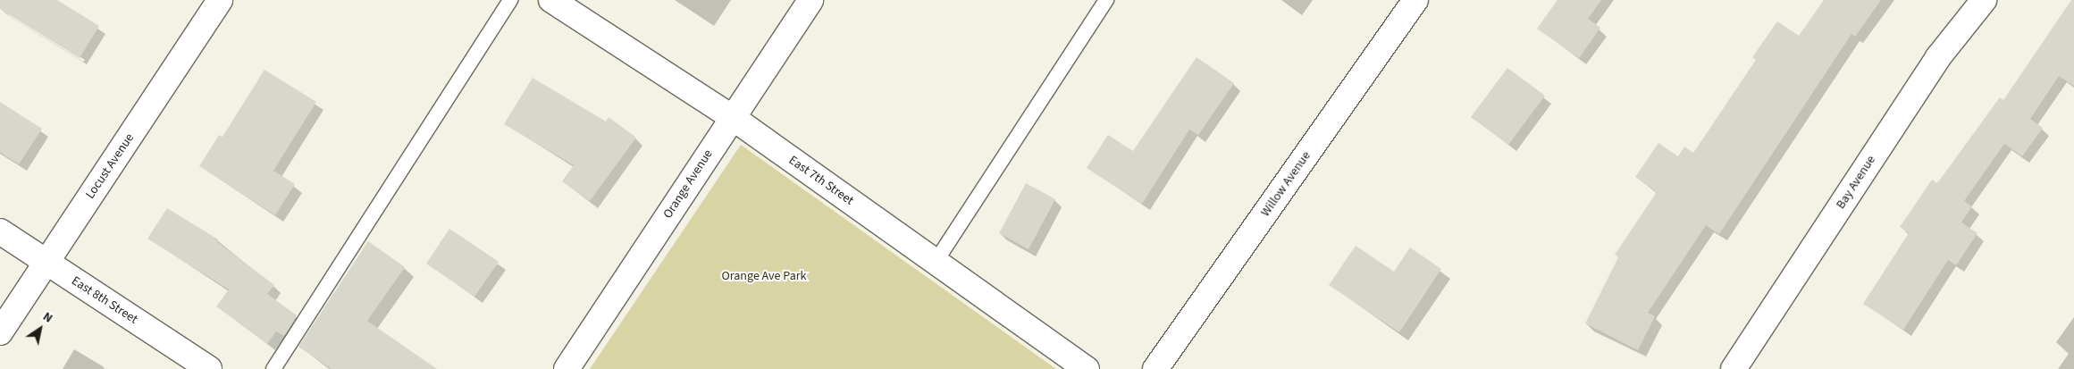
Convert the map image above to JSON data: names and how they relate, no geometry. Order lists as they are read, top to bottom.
{
  "streets": {
    "street": [
      "Locust Avenue",
      "East 7th Street",
      "Bay Avenue",
      "Orange Avenue",
      "Willow Avenue",
      "East 8th Street"
    ]
  },
  "crossings": [
    ["Locust Avenue", "East 8th Street"],
    ["East 7th Street", "Orange Avenue"]
  ],
  "parks": ["Orange Ave Park"],
  "north": "top right"
}
